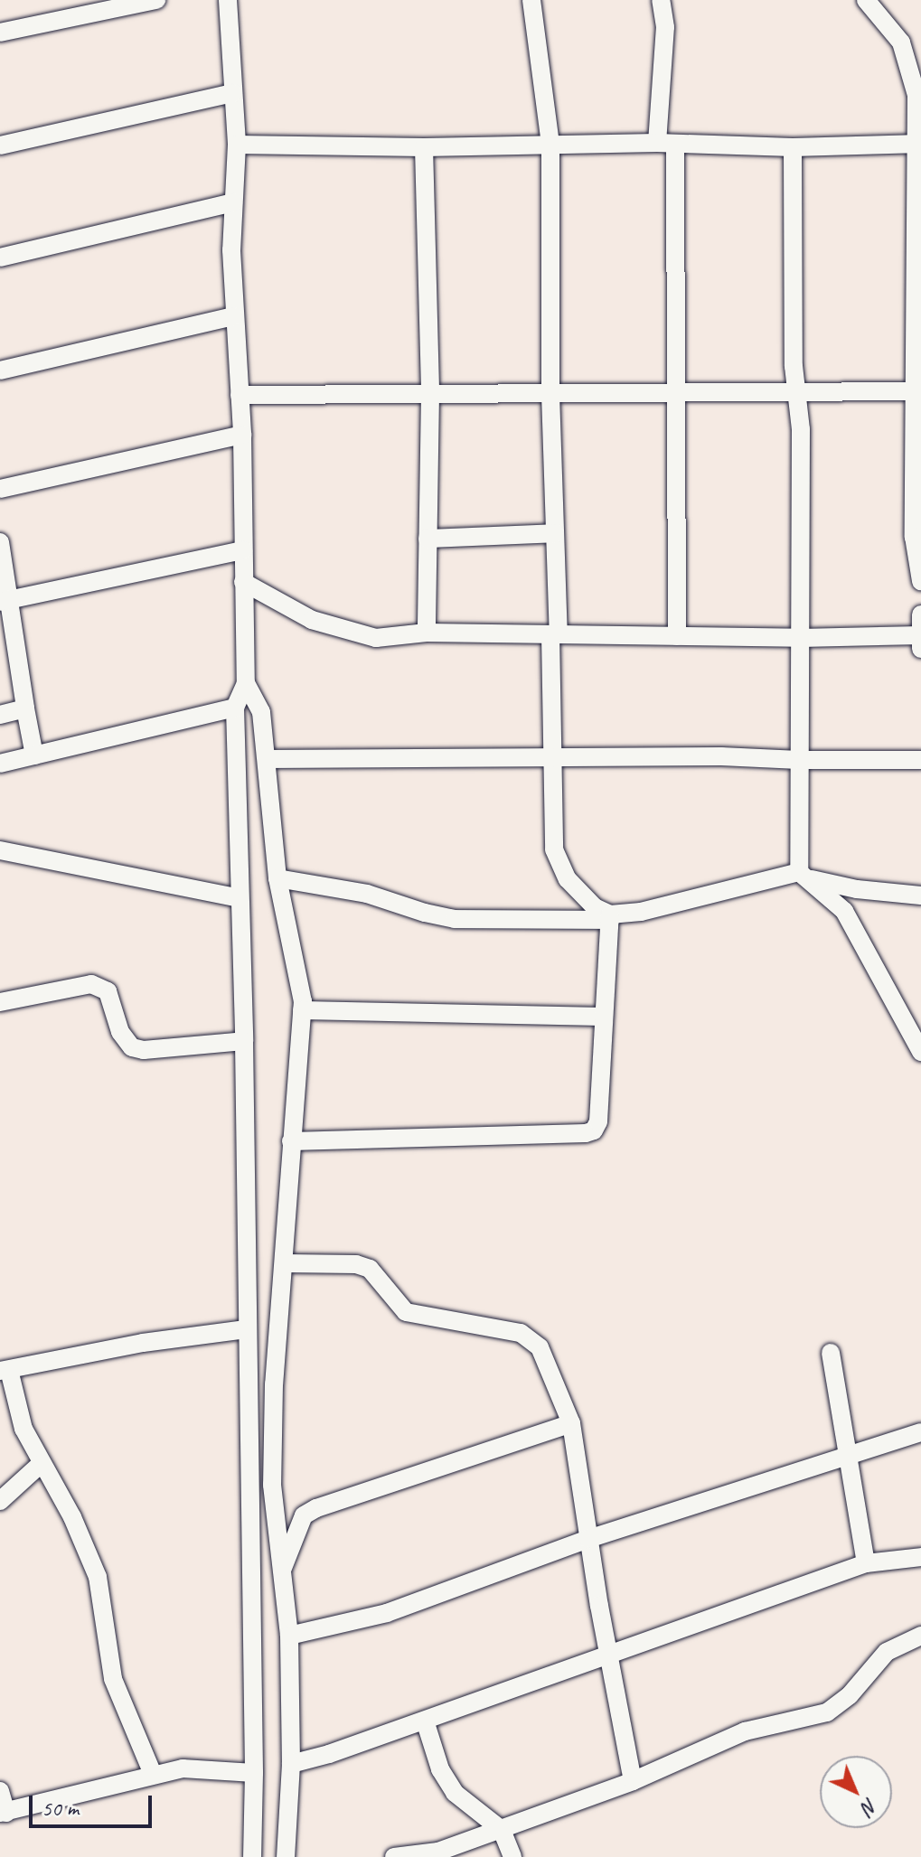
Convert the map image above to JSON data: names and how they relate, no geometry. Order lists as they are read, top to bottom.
{
  "scale_bar": "50 m",
  "north": "bottom right"
}
